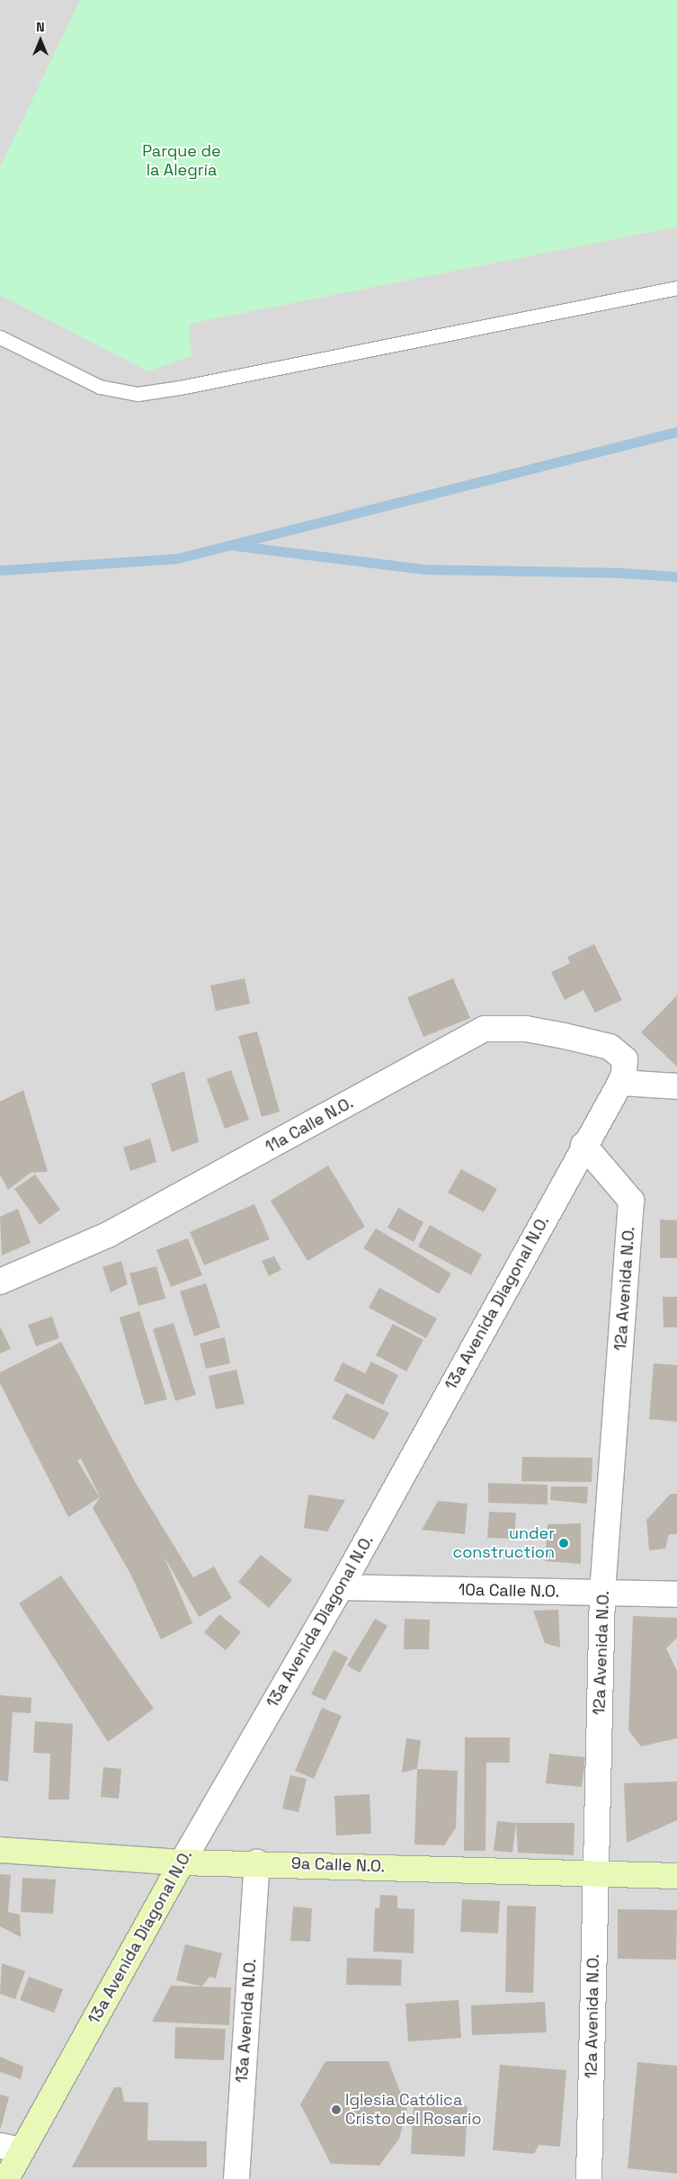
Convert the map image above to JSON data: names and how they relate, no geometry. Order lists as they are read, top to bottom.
{
  "streets": {
    "street": [
      "11a Calle N.O.",
      "12a Avenida N.O.",
      "13a Avenida Diagonal N.O.",
      "10a Calle N.O.",
      "9a Calle N.O.",
      "13a Avenida N.O."
    ]
  },
  "crossings": [
    ["11a Calle N.O.", "13a Avenida Diagonal N.O."],
    ["12a Avenida N.O.", "13a Avenida Diagonal N.O."],
    ["12a Avenida N.O.", "10a Calle N.O."],
    ["12a Avenida N.O.", "9a Calle N.O."],
    ["13a Avenida Diagonal N.O.", "10a Calle N.O."],
    ["13a Avenida Diagonal N.O.", "9a Calle N.O."],
    ["9a Calle N.O.", "13a Avenida N.O."]
  ],
  "parks": ["Parque de la Alegría"],
  "places": ["under construction", "Iglesia Católica Cristo del Rosario"],
  "north": "top"
}
